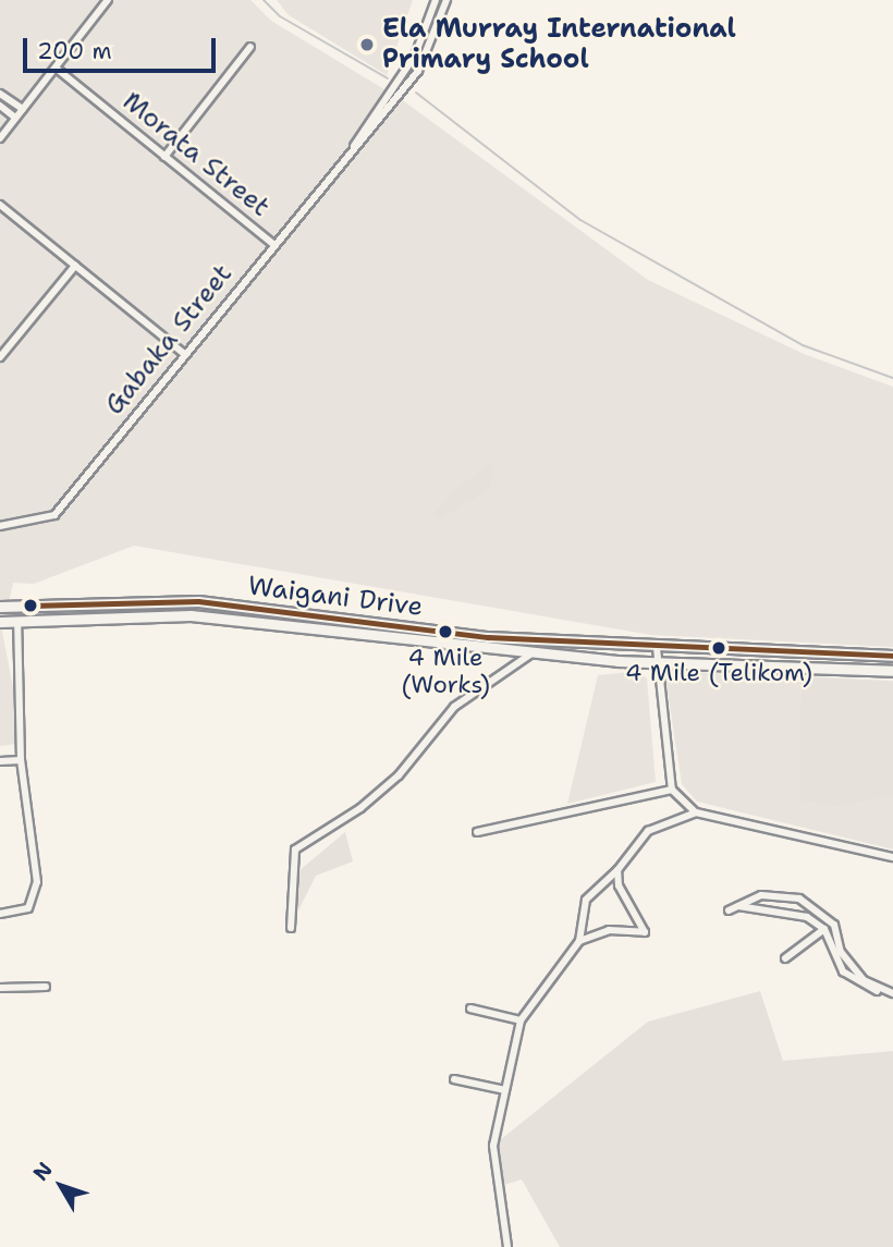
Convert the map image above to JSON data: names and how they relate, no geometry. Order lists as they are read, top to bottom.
{
  "streets": {
    "highway": ["Waigani Drive"],
    "street": ["Morata Street", "Gabaka Street"]
  },
  "crossings": [
    ["Morata Street", "Gabaka Street"]
  ],
  "places": ["Ela Murray International Primary School", "4 Mile (Works)", "4 Mile (Telikom)"],
  "lines": ["transit line 4"],
  "scale_bar": "200 m",
  "north": "top left"
}
